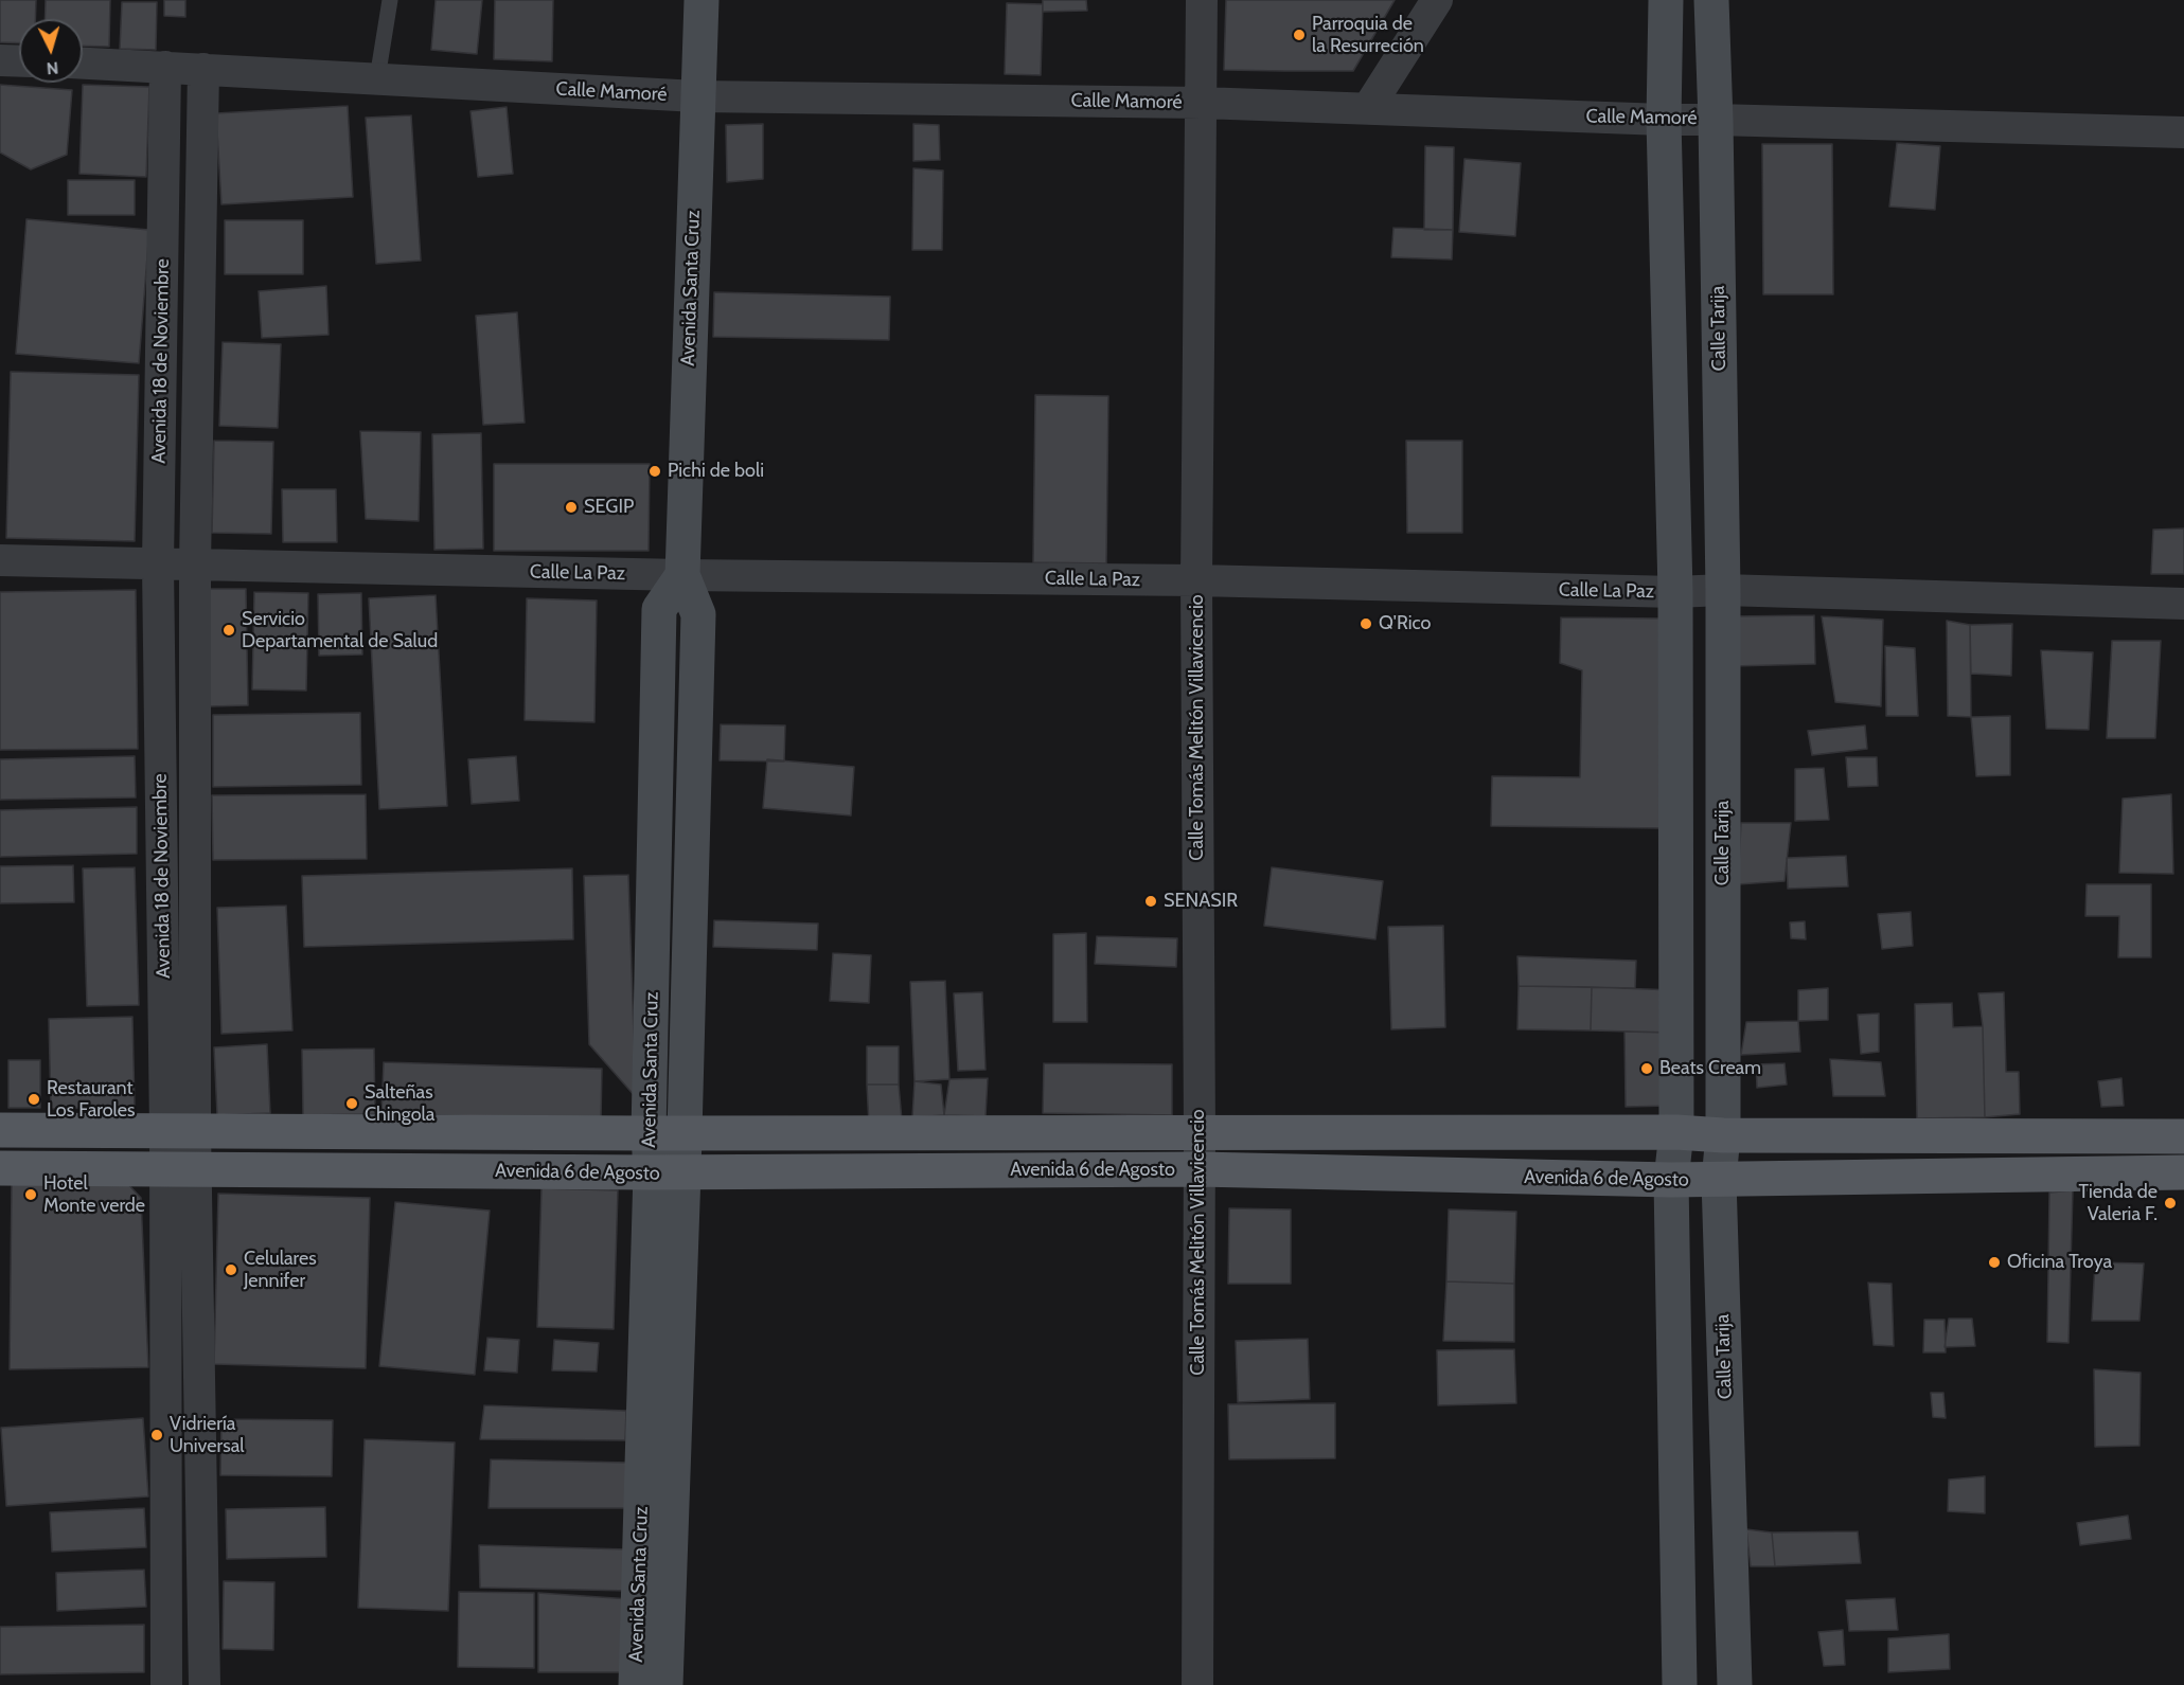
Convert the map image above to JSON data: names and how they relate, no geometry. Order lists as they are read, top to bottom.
{
  "streets": {
    "main road": ["Avenida 6 de Agosto"],
    "street": [
      "Calle Mamoré",
      "Avenida Santa Cruz",
      "Calle Tarija",
      "Avenida 18 de Noviembre",
      "Calle La Paz",
      "Calle Tomás Melitón Villavicencio"
    ]
  },
  "crossings": [
    ["Calle Mamoré", "Avenida Santa Cruz"],
    ["Calle Mamoré", "Calle Tarija"],
    ["Calle Mamoré", "Avenida 18 de Noviembre"],
    ["Calle Mamoré", "Calle Tomás Melitón Villavicencio"],
    ["Avenida Santa Cruz", "Calle La Paz"],
    ["Avenida Santa Cruz", "Avenida 6 de Agosto"],
    ["Calle Tarija", "Calle La Paz"],
    ["Calle Tarija", "Avenida 6 de Agosto"],
    ["Avenida 18 de Noviembre", "Calle La Paz"],
    ["Avenida 18 de Noviembre", "Avenida 6 de Agosto"],
    ["Calle La Paz", "Calle Tomás Melitón Villavicencio"],
    ["Calle Tomás Melitón Villavicencio", "Avenida 6 de Agosto"]
  ],
  "places": [
    "Parroquia de la Resurreción",
    "Pichi de boli",
    "SEGIP",
    "Q'Rico",
    "Servicio Departamental de Salud",
    "SENASIR",
    "Beats Cream",
    "Restaurant Los Faroles",
    "Salteñas Chingola",
    "Hotel Monte verde",
    "Tienda de Valeria F.",
    "Oficina Troya",
    "Celulares Jennifer",
    "Vidriería Universal"
  ],
  "north": "bottom"
}
